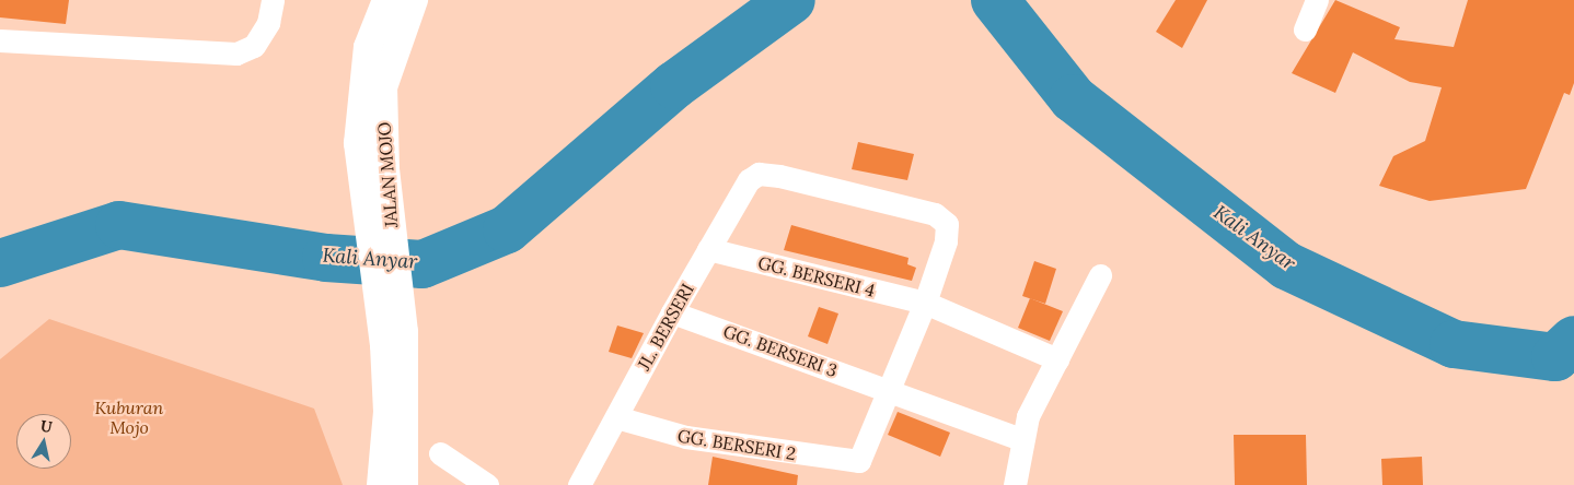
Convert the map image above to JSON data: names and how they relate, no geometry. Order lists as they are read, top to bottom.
{
  "streets": {
    "street": [
      "JALAN MOJO",
      "GG. BERSERI 4",
      "JL. BERSERI",
      "GG. BERSERI 3",
      "GG. BERSERI 2"
    ]
  },
  "crossings": [
    ["GG. BERSERI 4", "JL. BERSERI"],
    ["JL. BERSERI", "GG. BERSERI 3"],
    ["JL. BERSERI", "GG. BERSERI 2"],
    ["GG. BERSERI 3", "GG. BERSERI 2"]
  ],
  "water": ["Kali Anyar"],
  "parks": ["Kuburan Mojo"],
  "north": "top"
}
